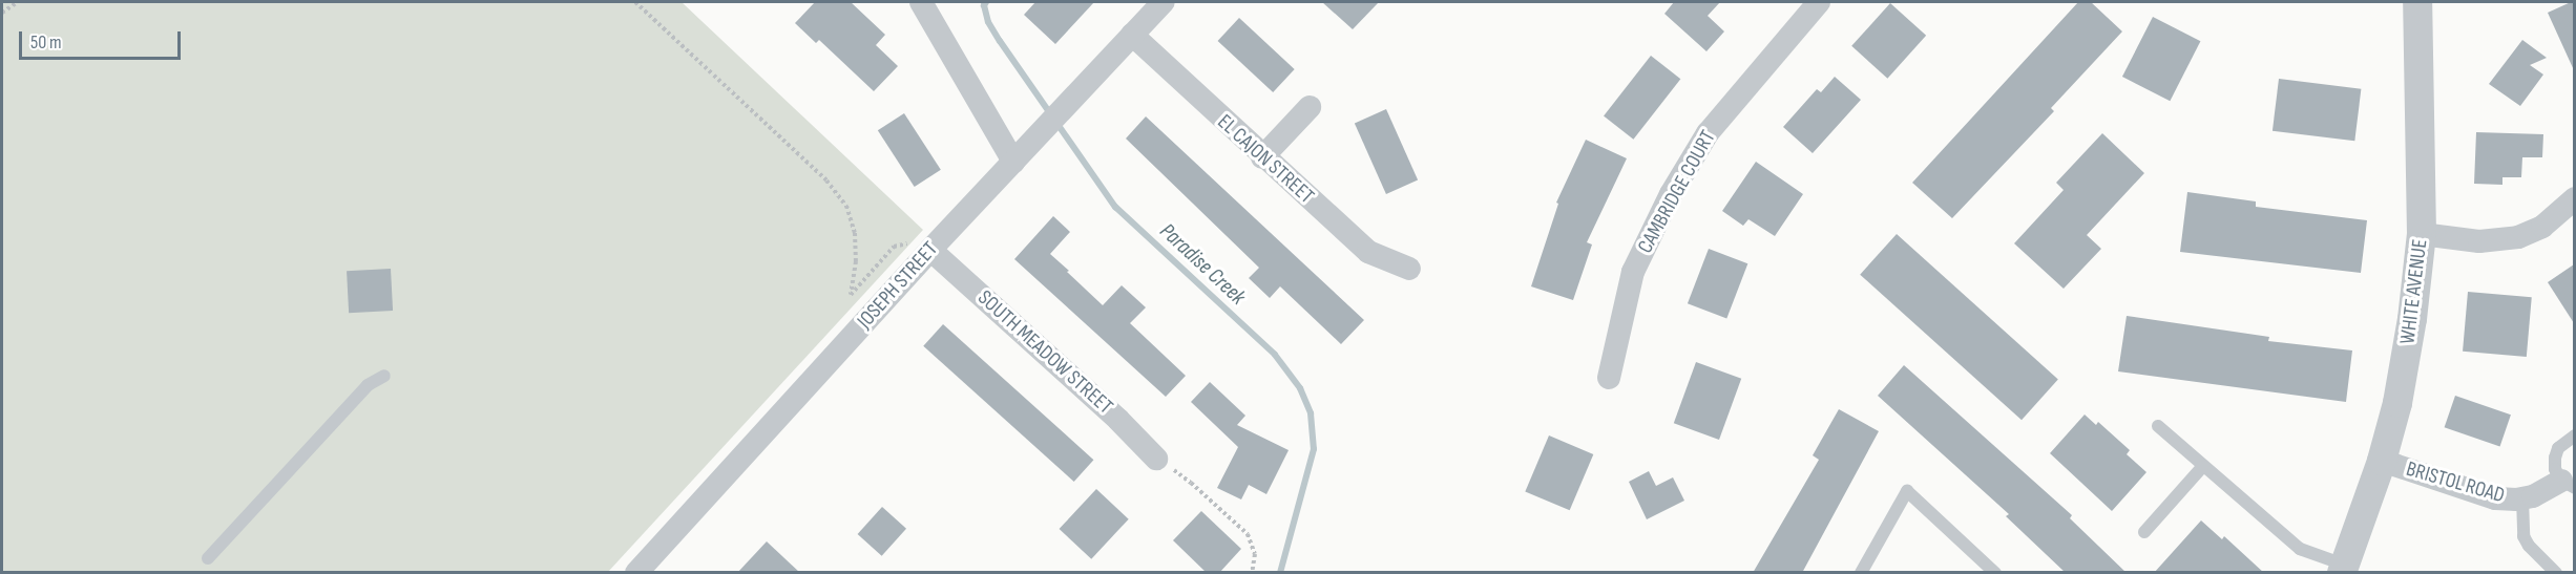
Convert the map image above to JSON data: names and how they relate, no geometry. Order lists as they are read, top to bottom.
{
  "streets": {
    "street": [
      "EL CAJON STREET",
      "CAMBRIDGE COURT",
      "JOSEPH STREET",
      "WHITE AVENUE",
      "SOUTH MEADOW STREET",
      "BRISTOL ROAD"
    ]
  },
  "crossings": [
    ["EL CAJON STREET", "JOSEPH STREET"],
    ["JOSEPH STREET", "SOUTH MEADOW STREET"],
    ["WHITE AVENUE", "BRISTOL ROAD"]
  ],
  "water": ["Paradise Creek"],
  "scale_bar": "50 m"
}
